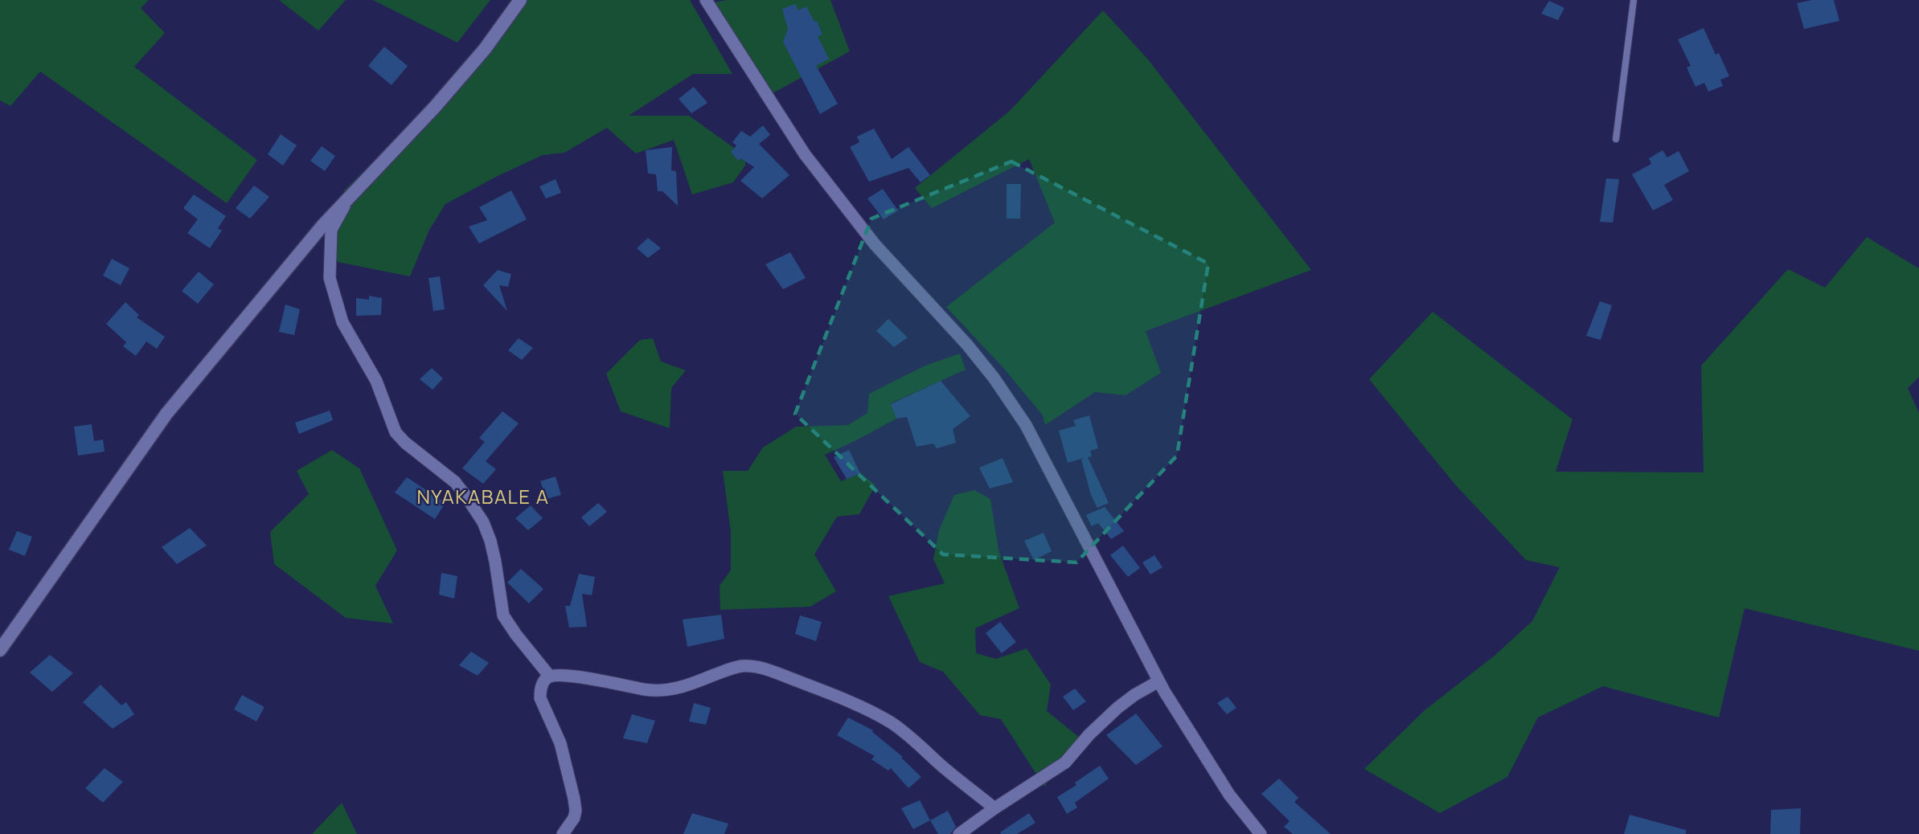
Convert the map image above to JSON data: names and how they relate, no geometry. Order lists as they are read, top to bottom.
{
  "districts": ["NYAKABALE A"]
}
